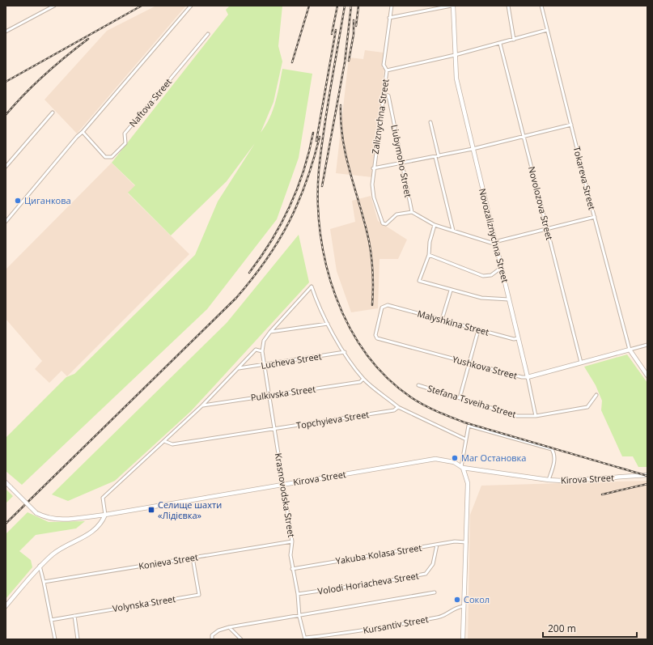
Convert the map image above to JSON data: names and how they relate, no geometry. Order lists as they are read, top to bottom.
{
  "streets": {
    "main road": ["Novozaliznychna Street", "Yushkova Street", "Kirova Street"],
    "street": [
      "Naftova Street",
      "Zaliznychna Street",
      "Liubymoho Street",
      "Tokareva Street",
      "Novolozova Street",
      "Malyshkina Street",
      "Lucheva Street",
      "Pulkivska Street",
      "Stefana Tsveiha Street",
      "Topchyieva Street",
      "Krasnovodska Street",
      "Yakuba Kolasa Street",
      "Konieva Street",
      "Volodi Horiacheva Street",
      "Volynska Street",
      "Kursantiv Street"
    ]
  },
  "crossings": [
    ["Zaliznychna Street", "Liubymoho Street"],
    ["Tokareva Street", "Yushkova Street"],
    ["Novolozova Street", "Yushkova Street"],
    ["Novozaliznychna Street", "Malyshkina Street"],
    ["Novozaliznychna Street", "Yushkova Street"],
    ["Novozaliznychna Street", "Stefana Tsveiha Street"],
    ["Malyshkina Street", "Yushkova Street"],
    ["Lucheva Street", "Krasnovodska Street"],
    ["Pulkivska Street", "Krasnovodska Street"],
    ["Topchyieva Street", "Krasnovodska Street"],
    ["Kirova Street", "Krasnovodska Street"],
    ["Krasnovodska Street", "Yakuba Kolasa Street"],
    ["Krasnovodska Street", "Konieva Street"],
    ["Krasnovodska Street", "Volodi Horiacheva Street"],
    ["Krasnovodska Street", "Kursantiv Street"],
    ["Yakuba Kolasa Street", "Volodi Horiacheva Street"],
    ["Konieva Street", "Volynska Street"]
  ],
  "places": {
    "other": ["Циганкова", "Маг Остановка", "Сокол"],
    "transit": ["Селище шахти «Лідієвка»"]
  },
  "scale_bar": "200 m"
}
